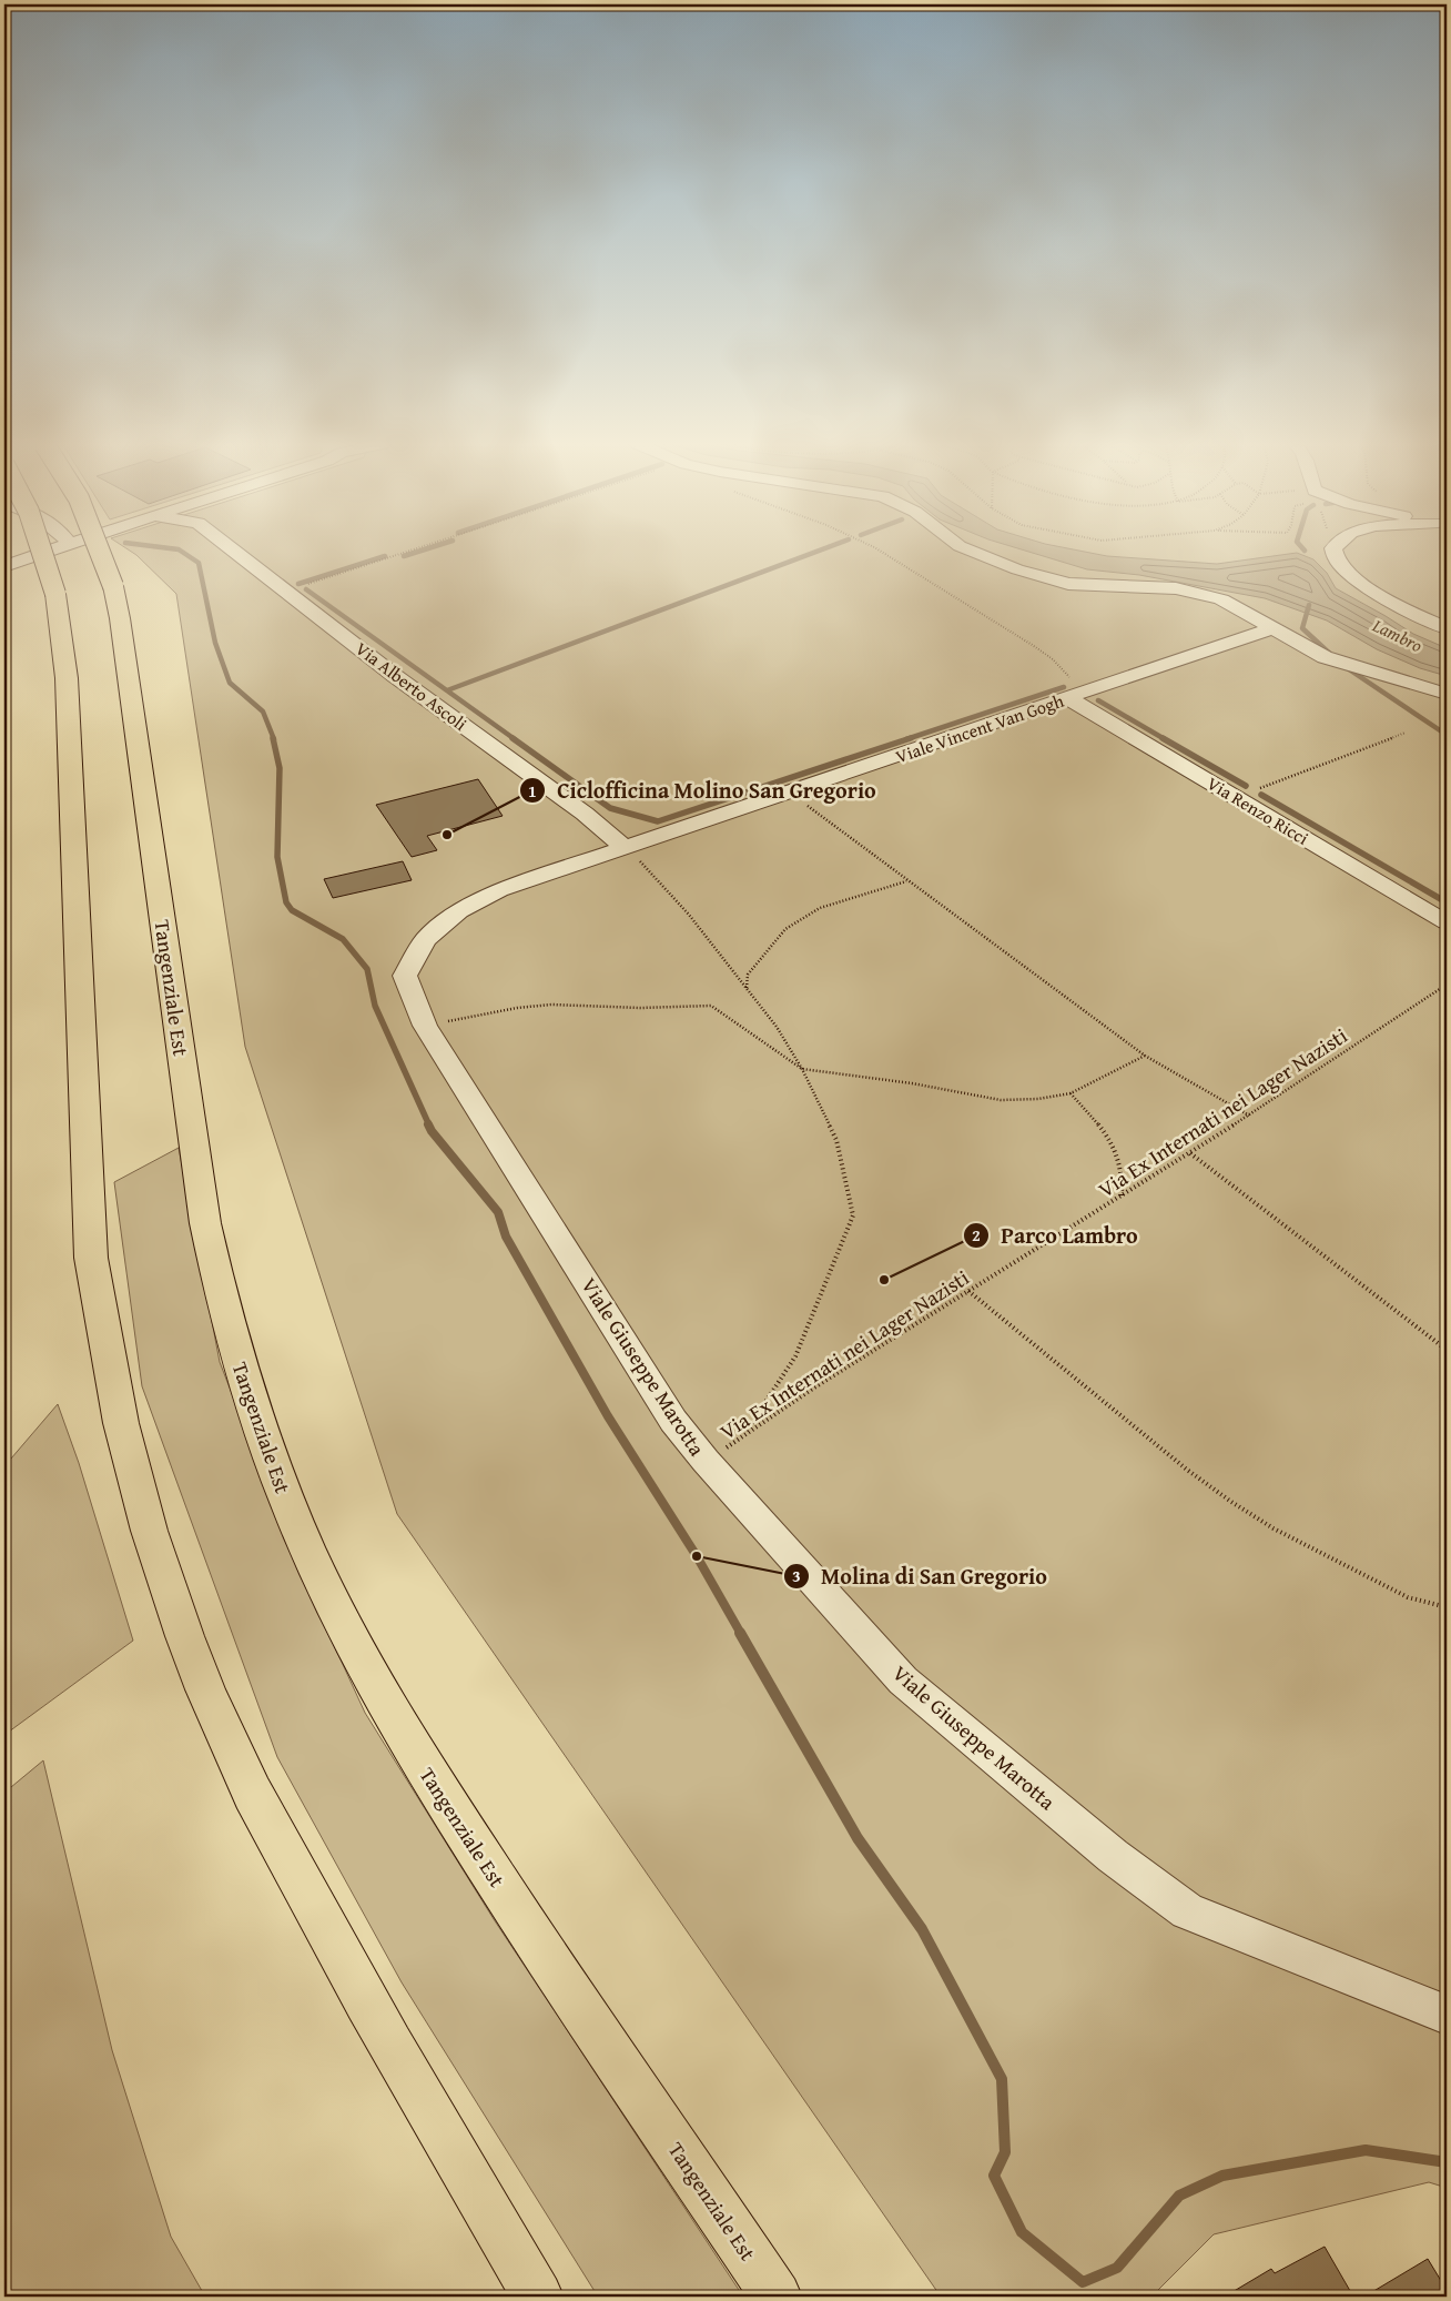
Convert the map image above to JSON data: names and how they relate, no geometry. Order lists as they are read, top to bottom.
{
  "streets": {
    "highway": ["Tangenziale Est"],
    "street": [
      "Via Alberto Ascoli",
      "Viale Vincent Van Gogh",
      "Via Renzo Ricci",
      "Viale Giuseppe Marotta"
    ],
    "path": ["Via Ex Internati nei Lager Nazisti"]
  },
  "crossings": [
    ["Via Alberto Ascoli", "Viale Vincent Van Gogh"],
    ["Via Alberto Ascoli", "Viale Giuseppe Marotta"],
    ["Viale Vincent Van Gogh", "Via Renzo Ricci"],
    ["Viale Vincent Van Gogh", "Viale Giuseppe Marotta"],
    ["Via Ex Internati nei Lager Nazisti", "Viale Giuseppe Marotta"]
  ],
  "water": ["Lambro"],
  "places": ["Ciclofficina Molino San Gregorio", "Parco Lambro", "Molina di San Gregorio"]
}
